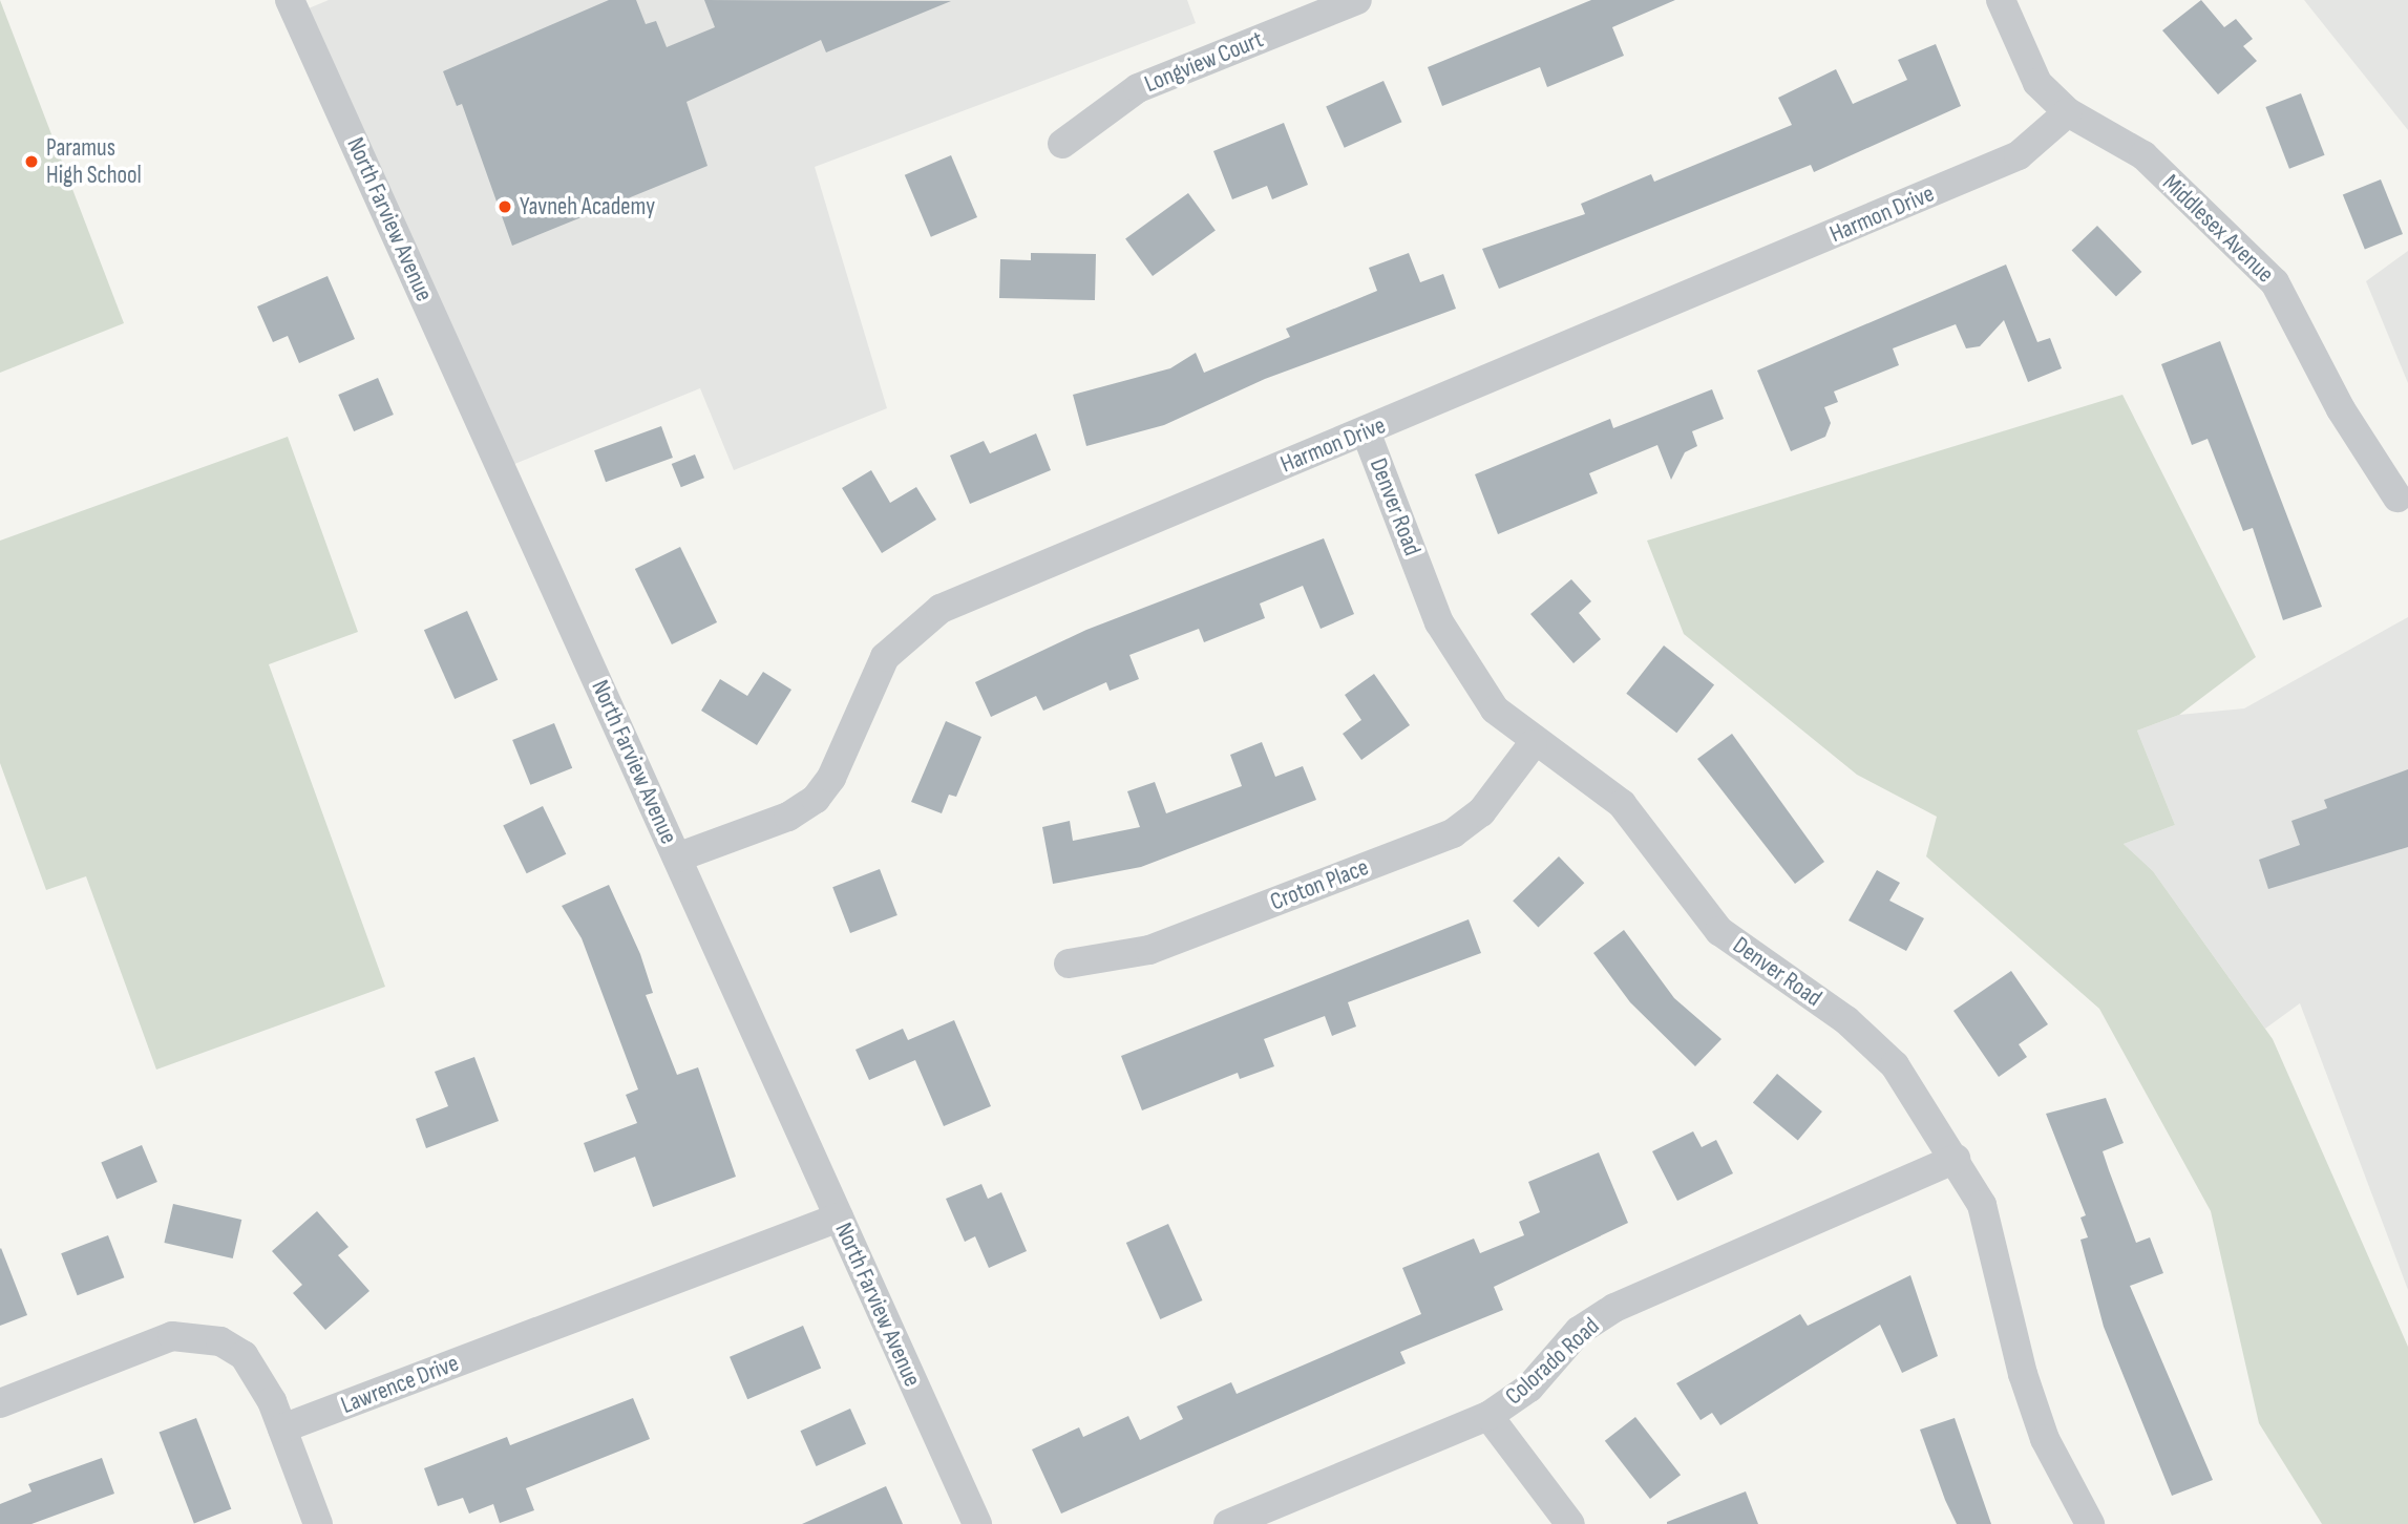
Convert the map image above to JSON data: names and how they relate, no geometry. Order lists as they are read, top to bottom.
{
  "streets": {
    "street": [
      "Longview Court",
      "Harmon Drive",
      "North Farview Avenue",
      "Middlesex Avenue",
      "Denver Road",
      "Croton Place",
      "Colorado Road",
      "Lawrence Drive"
    ]
  },
  "crossings": [
    ["Harmon Drive", "North Farview Avenue"],
    ["Harmon Drive", "Middlesex Avenue"],
    ["Harmon Drive", "Denver Road"],
    ["North Farview Avenue", "Lawrence Drive"],
    ["Denver Road", "Croton Place"],
    ["Denver Road", "Colorado Road"]
  ],
  "places": ["Paramus High School", "Yavneh Academy"]
}
